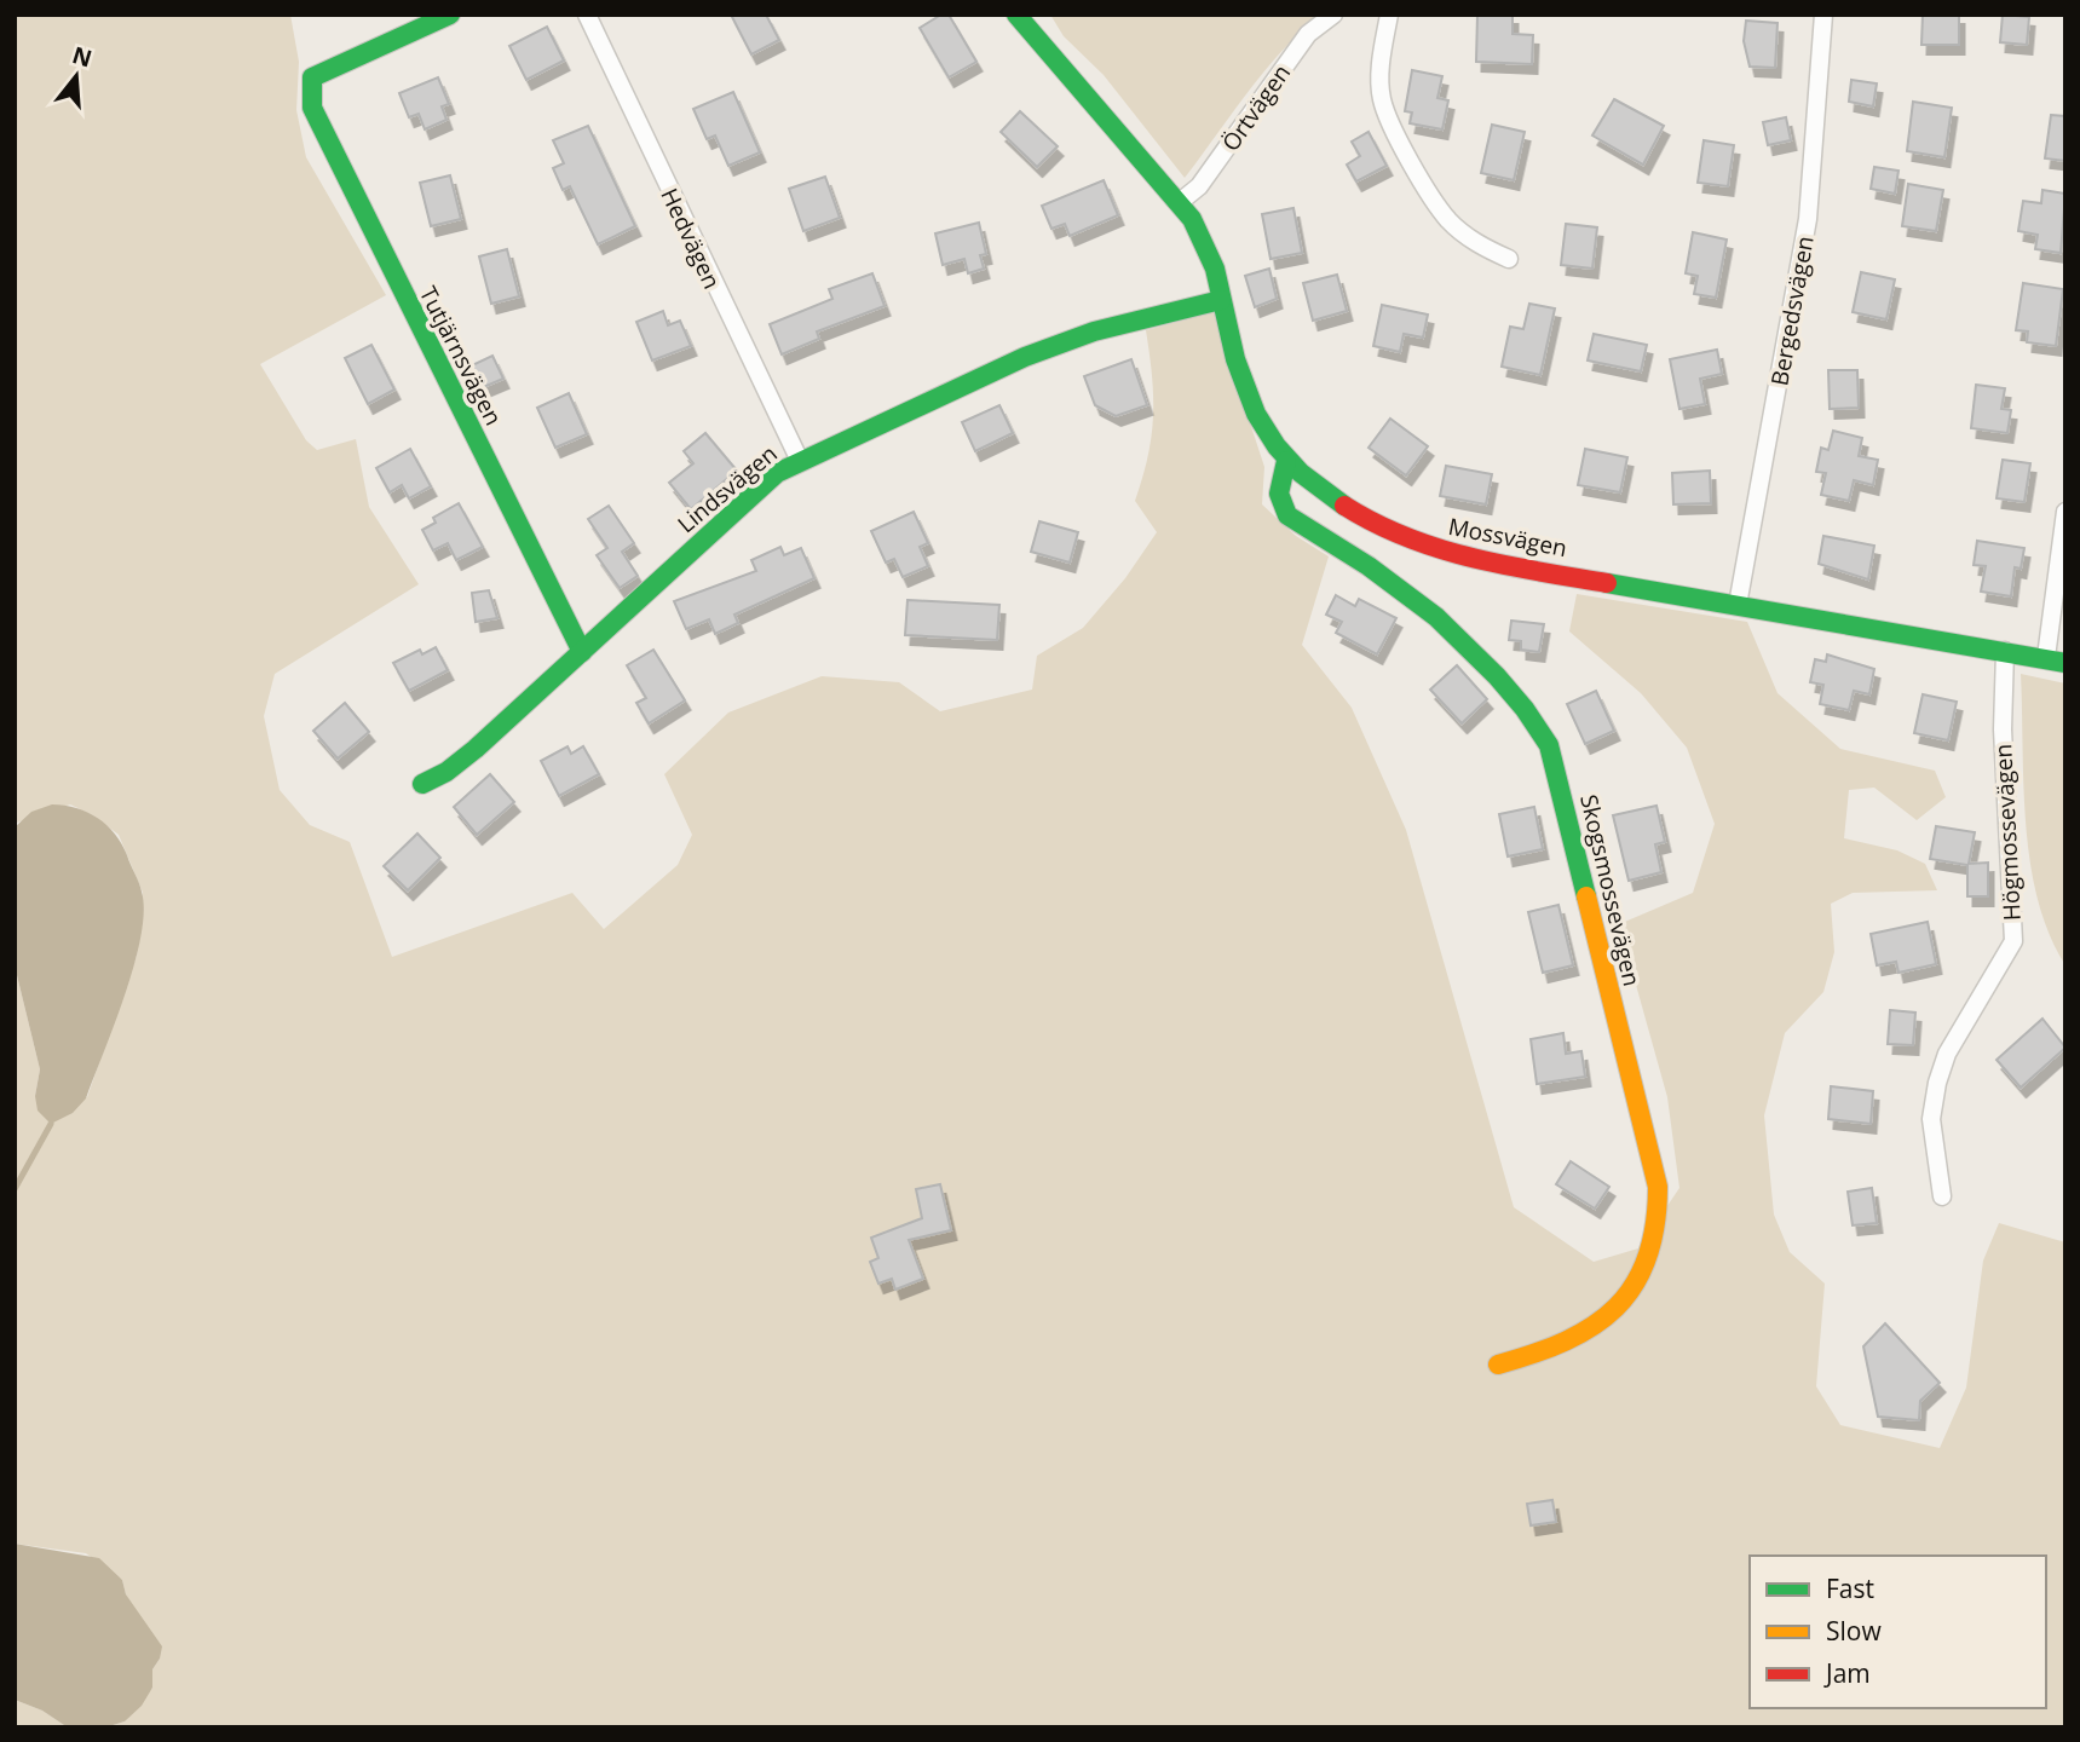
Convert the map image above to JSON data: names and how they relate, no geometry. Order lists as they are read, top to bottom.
{
  "streets": {
    "street": [
      "Örtvägen",
      "Hedvägen",
      "Bergedsvägen",
      "Tutjärnsvägen",
      "Lindsvägen",
      "Mossvägen",
      "Högmossevägen",
      "Skogsmossevägen"
    ]
  },
  "crossings": [
    ["Örtvägen", "Mossvägen"],
    ["Hedvägen", "Lindsvägen"],
    ["Bergedsvägen", "Mossvägen"],
    ["Tutjärnsvägen", "Lindsvägen"],
    ["Lindsvägen", "Mossvägen"],
    ["Mossvägen", "Högmossevägen"],
    ["Mossvägen", "Skogsmossevägen"]
  ],
  "legend": ["Fast", "Slow", "Jam"],
  "north": "top"
}
